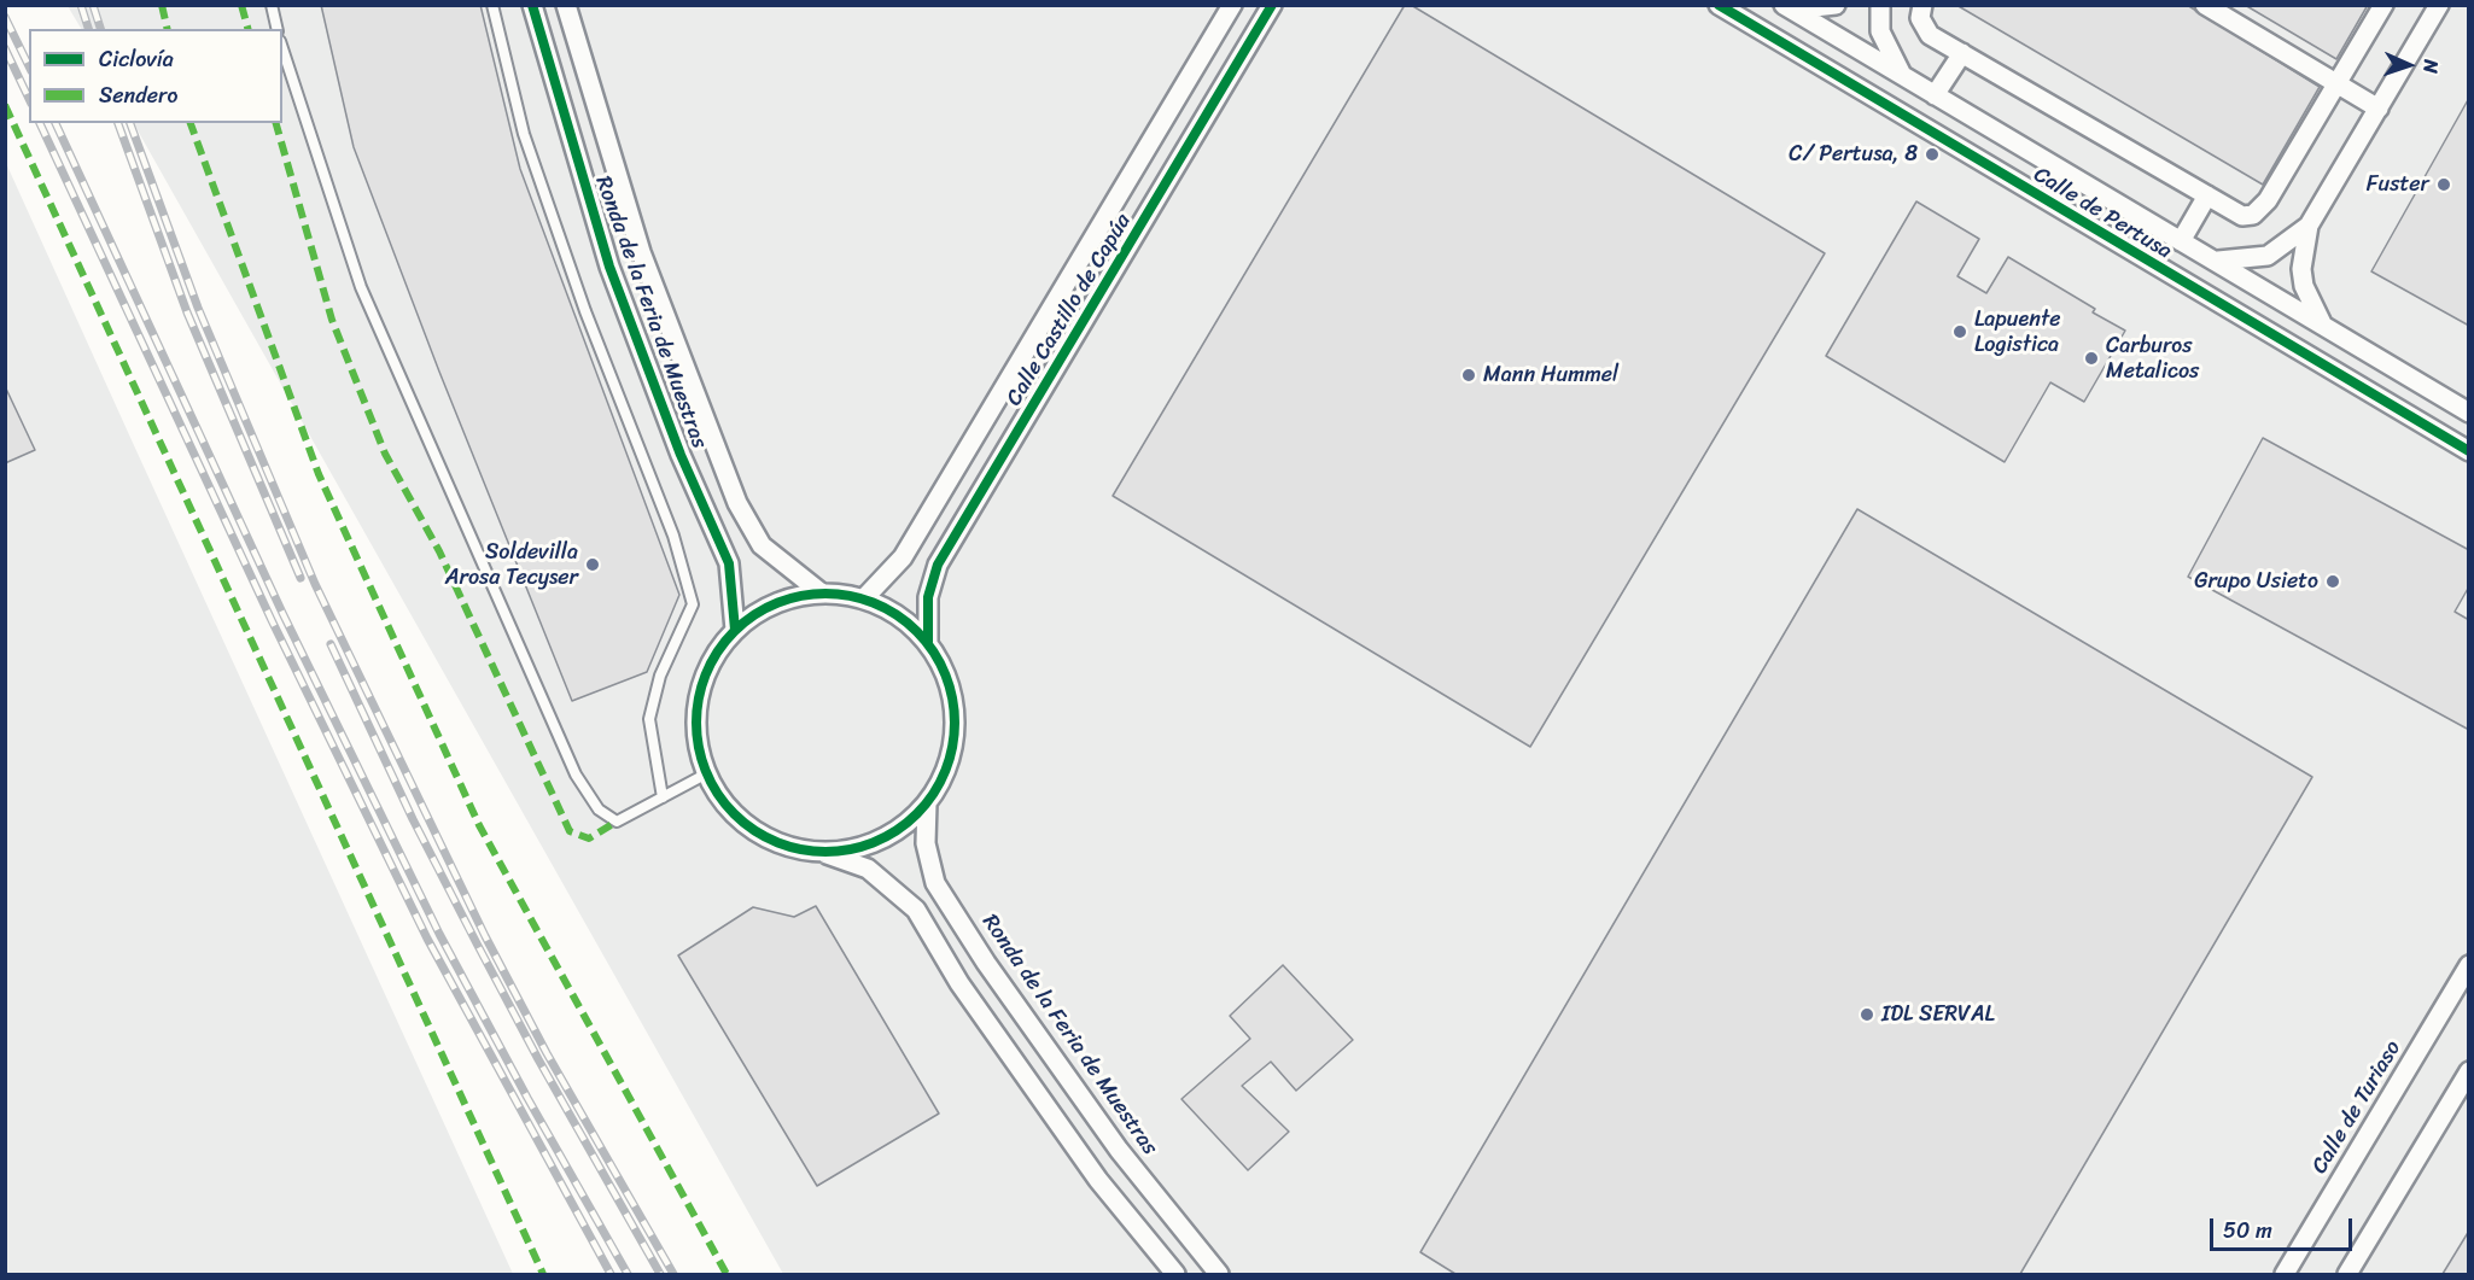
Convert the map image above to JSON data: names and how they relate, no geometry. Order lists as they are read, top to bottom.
{
  "streets": {
    "street": [
      "Calle de Pertusa",
      "Calle Castillo de Capúa",
      "Ronda de la Feria de Muestras",
      "Calle de Turiaso"
    ]
  },
  "crossings": [
    ["Calle Castillo de Capúa", "Ronda de la Feria de Muestras"]
  ],
  "places": [
    "C/ Pertusa, 8",
    "Fuster",
    "Lapuente Logistica",
    "Carburos Metalicos",
    "Mann Hummel",
    "Soldevilla Arosa Tecyser",
    "Grupo Usieto",
    "IDL SERVAL"
  ],
  "legend": ["Ciclovía", "Sendero"],
  "scale_bar": "50 m",
  "north": "right"
}
